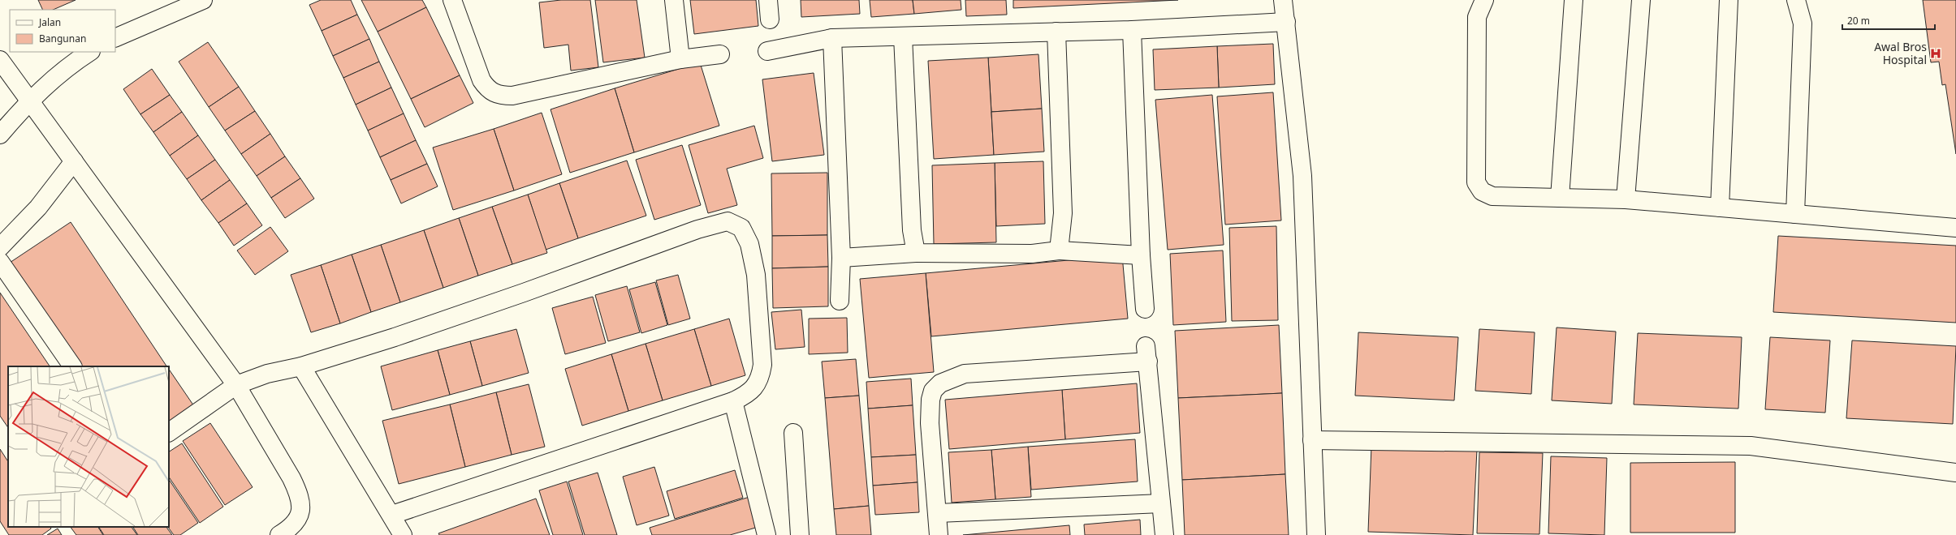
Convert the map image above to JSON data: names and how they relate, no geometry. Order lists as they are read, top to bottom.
{
  "places": {
    "hospital": ["Awal Bros Hospital"]
  },
  "legend": ["Jalan", "Bangunan"],
  "scale_bar": "20 m"
}
